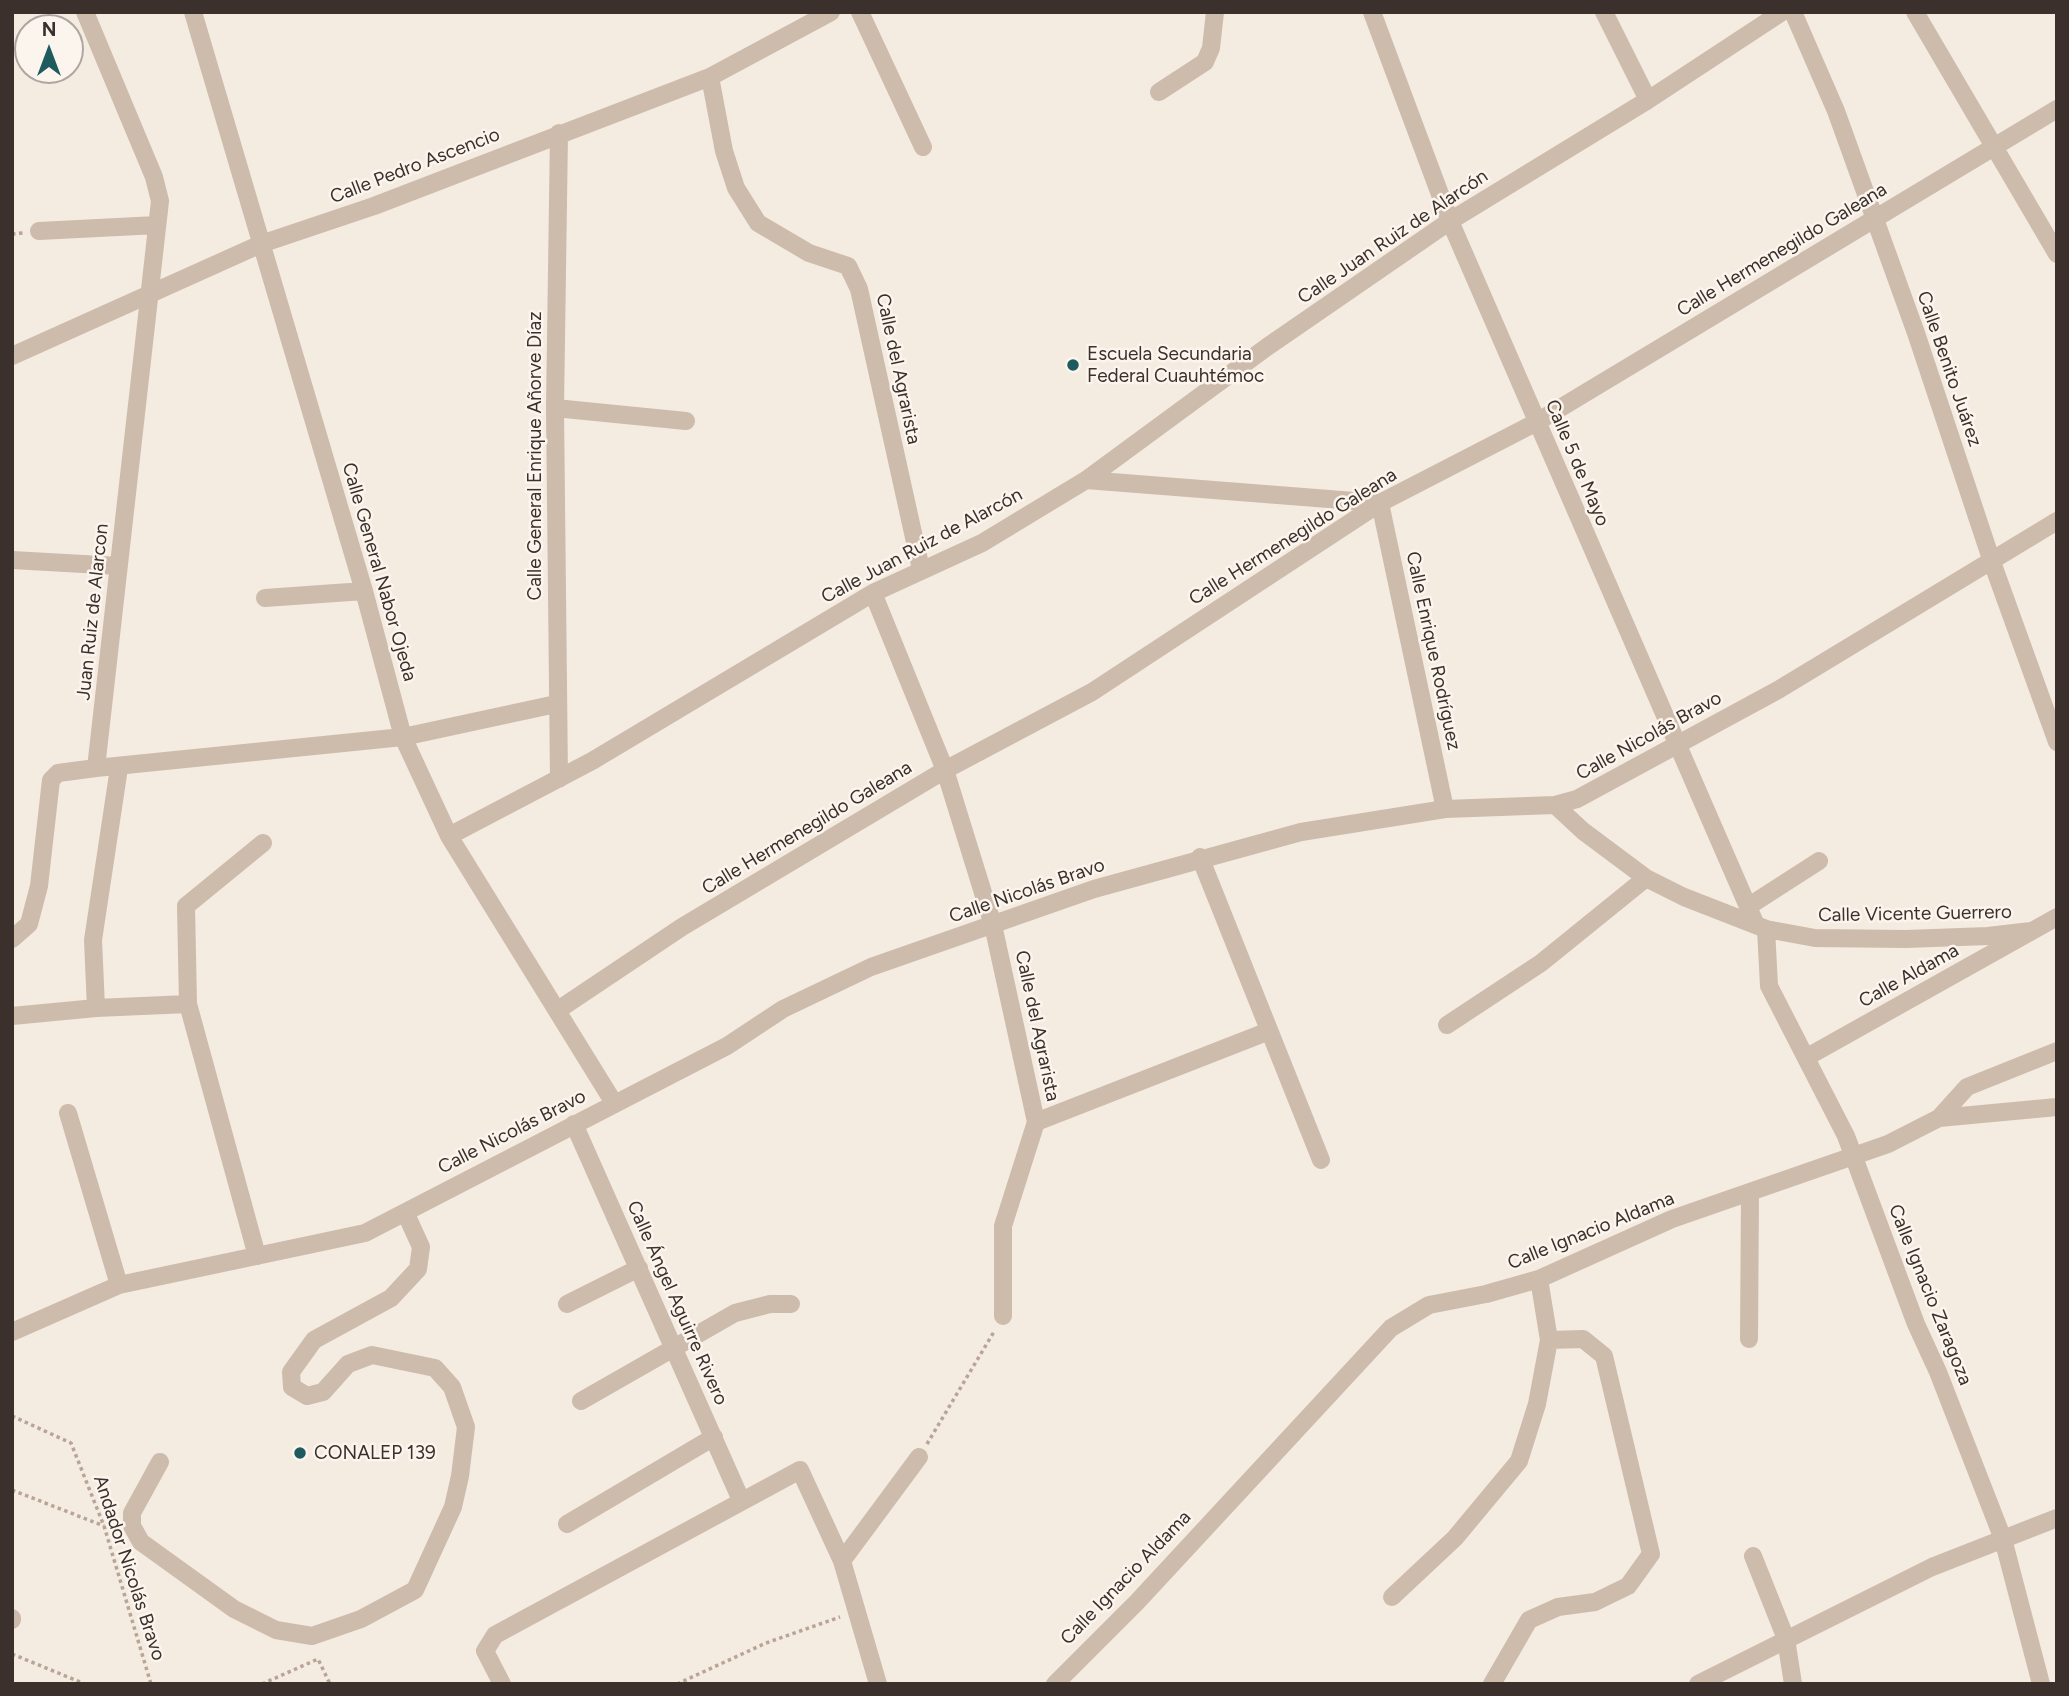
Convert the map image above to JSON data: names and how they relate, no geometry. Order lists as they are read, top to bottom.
{
  "streets": {
    "street": [
      "Calle Pedro Ascencio",
      "Calle Juan Ruiz de Alarcón",
      "Calle Hermenegildo Galeana",
      "Calle del Agrarista",
      "Calle Benito Juárez",
      "Calle General Enrique Añorve Díaz",
      "Calle 5 de Mayo",
      "Calle General Nabor Ojeda",
      "Juan Ruiz de Alarcon",
      "Calle Enrique Rodríguez",
      "Calle Nicolás Bravo",
      "Calle Vicente Guerrero",
      "Calle Aldama",
      "Calle Ignacio Aldama",
      "Calle Ignacio Zaragoza",
      "Calle Ángel Aguirre Rivero"
    ],
    "path": ["Andador Nicolás Bravo"]
  },
  "crossings": [
    ["Calle Pedro Ascencio", "Calle del Agrarista"],
    ["Calle Pedro Ascencio", "Calle General Enrique Añorve Díaz"],
    ["Calle Pedro Ascencio", "Calle General Nabor Ojeda"],
    ["Calle Pedro Ascencio", "Juan Ruiz de Alarcon"],
    ["Calle Juan Ruiz de Alarcón", "Calle del Agrarista"],
    ["Calle Juan Ruiz de Alarcón", "Calle General Enrique Añorve Díaz"],
    ["Calle Juan Ruiz de Alarcón", "Calle 5 de Mayo"],
    ["Calle Juan Ruiz de Alarcón", "Calle General Nabor Ojeda"],
    ["Calle Hermenegildo Galeana", "Calle del Agrarista"],
    ["Calle Hermenegildo Galeana", "Calle Benito Juárez"],
    ["Calle Hermenegildo Galeana", "Calle 5 de Mayo"],
    ["Calle Hermenegildo Galeana", "Calle General Nabor Ojeda"],
    ["Calle Hermenegildo Galeana", "Calle Enrique Rodríguez"],
    ["Calle del Agrarista", "Calle Nicolás Bravo"],
    ["Calle Benito Juárez", "Calle Nicolás Bravo"],
    ["Calle 5 de Mayo", "Calle Nicolás Bravo"],
    ["Calle 5 de Mayo", "Calle Vicente Guerrero"],
    ["Calle 5 de Mayo", "Calle Ignacio Zaragoza"],
    ["Calle General Nabor Ojeda", "Calle Nicolás Bravo"],
    ["Calle Enrique Rodríguez", "Calle Nicolás Bravo"],
    ["Calle Nicolás Bravo", "Calle Vicente Guerrero"],
    ["Calle Nicolás Bravo", "Calle Ángel Aguirre Rivero"],
    ["Calle Vicente Guerrero", "Calle Aldama"],
    ["Calle Vicente Guerrero", "Calle Ignacio Zaragoza"],
    ["Calle Aldama", "Calle Ignacio Zaragoza"],
    ["Calle Ignacio Aldama", "Calle Ignacio Zaragoza"]
  ],
  "places": ["Escuela Secundaria Federal Cuauhtémoc", "CONALEP 139"],
  "north": "top"
}
